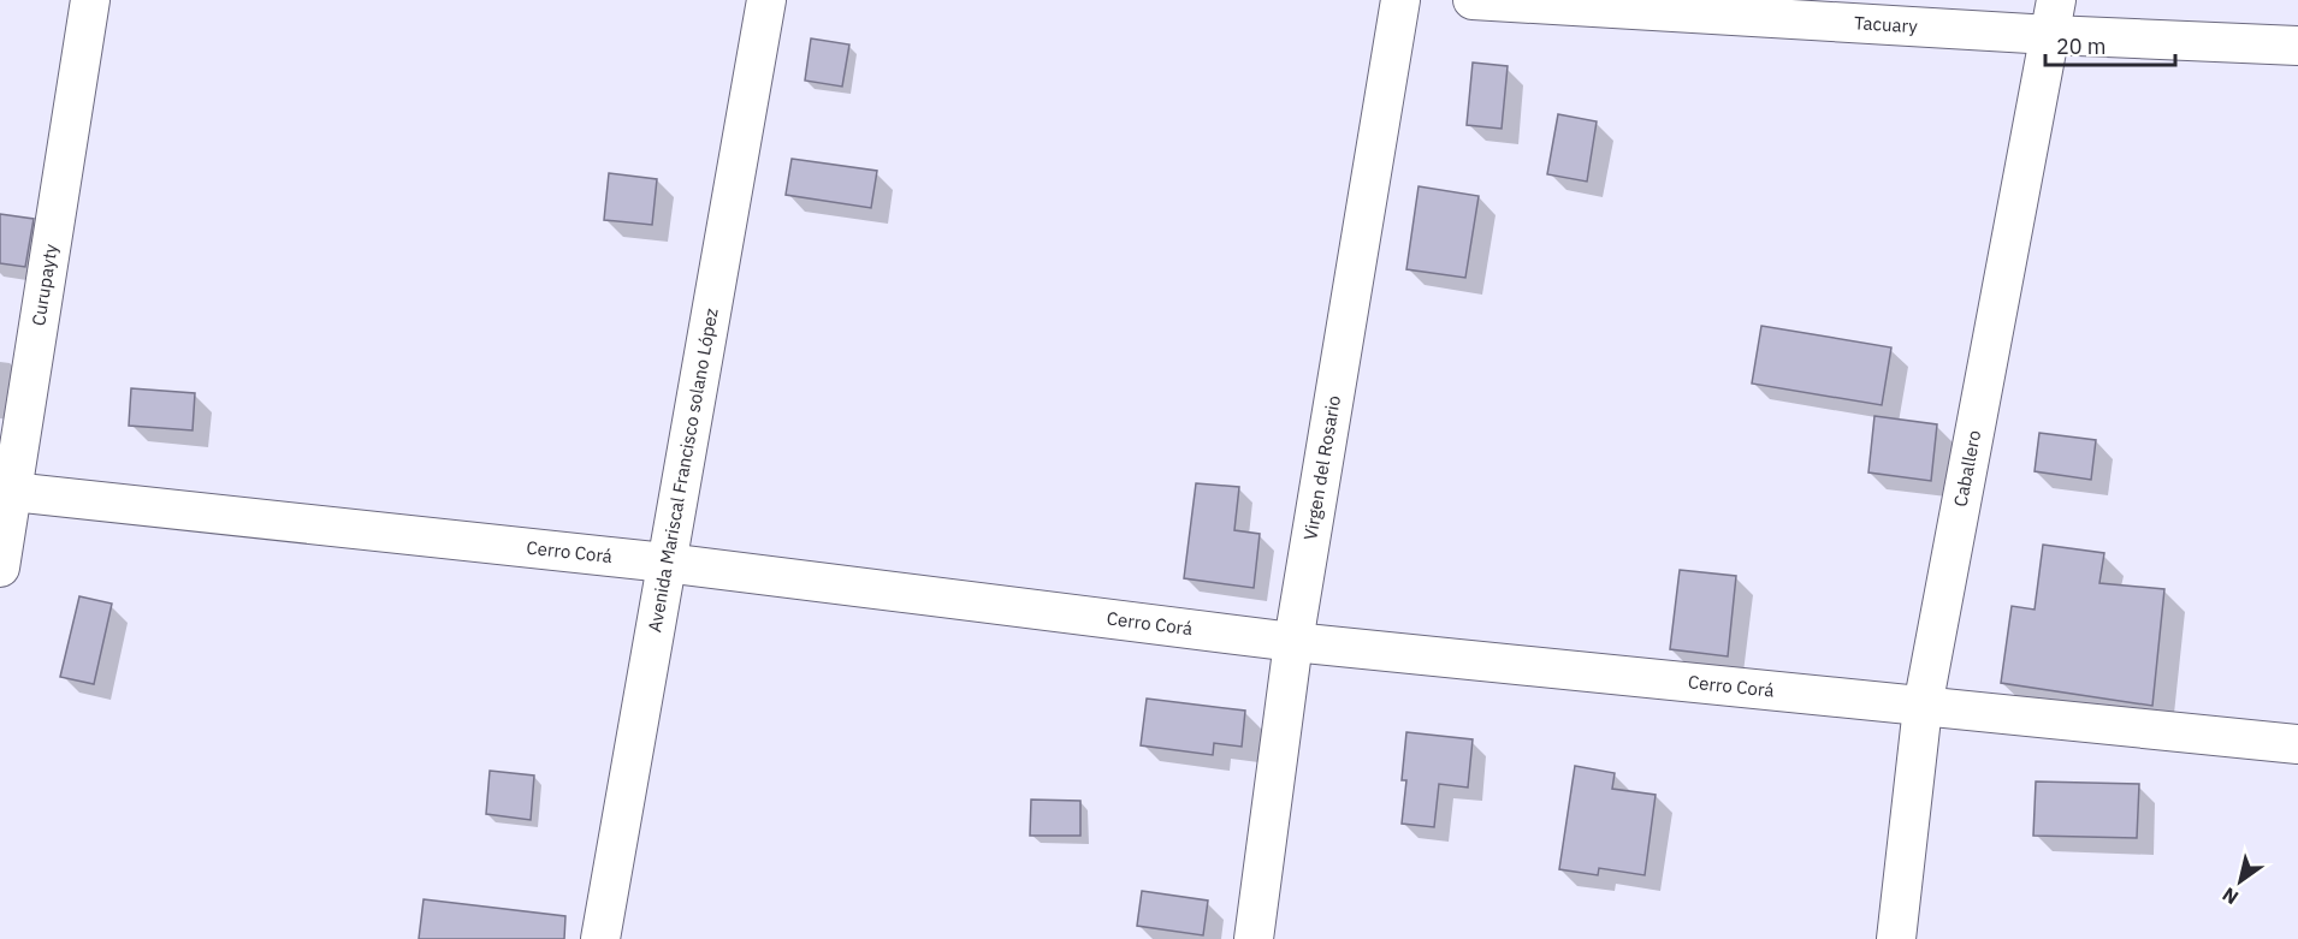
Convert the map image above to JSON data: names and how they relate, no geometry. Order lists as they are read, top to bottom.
{
  "streets": {
    "street": [
      "Tacuary",
      "Curupayty",
      "Caballero",
      "Avenida Mariscal Francisco solano López",
      "Virgen del Rosario",
      "Cerro Corá"
    ]
  },
  "crossings": [
    ["Tacuary", "Caballero"],
    ["Curupayty", "Cerro Corá"],
    ["Caballero", "Cerro Corá"],
    ["Avenida Mariscal Francisco solano López", "Cerro Corá"],
    ["Virgen del Rosario", "Cerro Corá"]
  ],
  "scale_bar": "20 m",
  "north": "bottom left"
}
